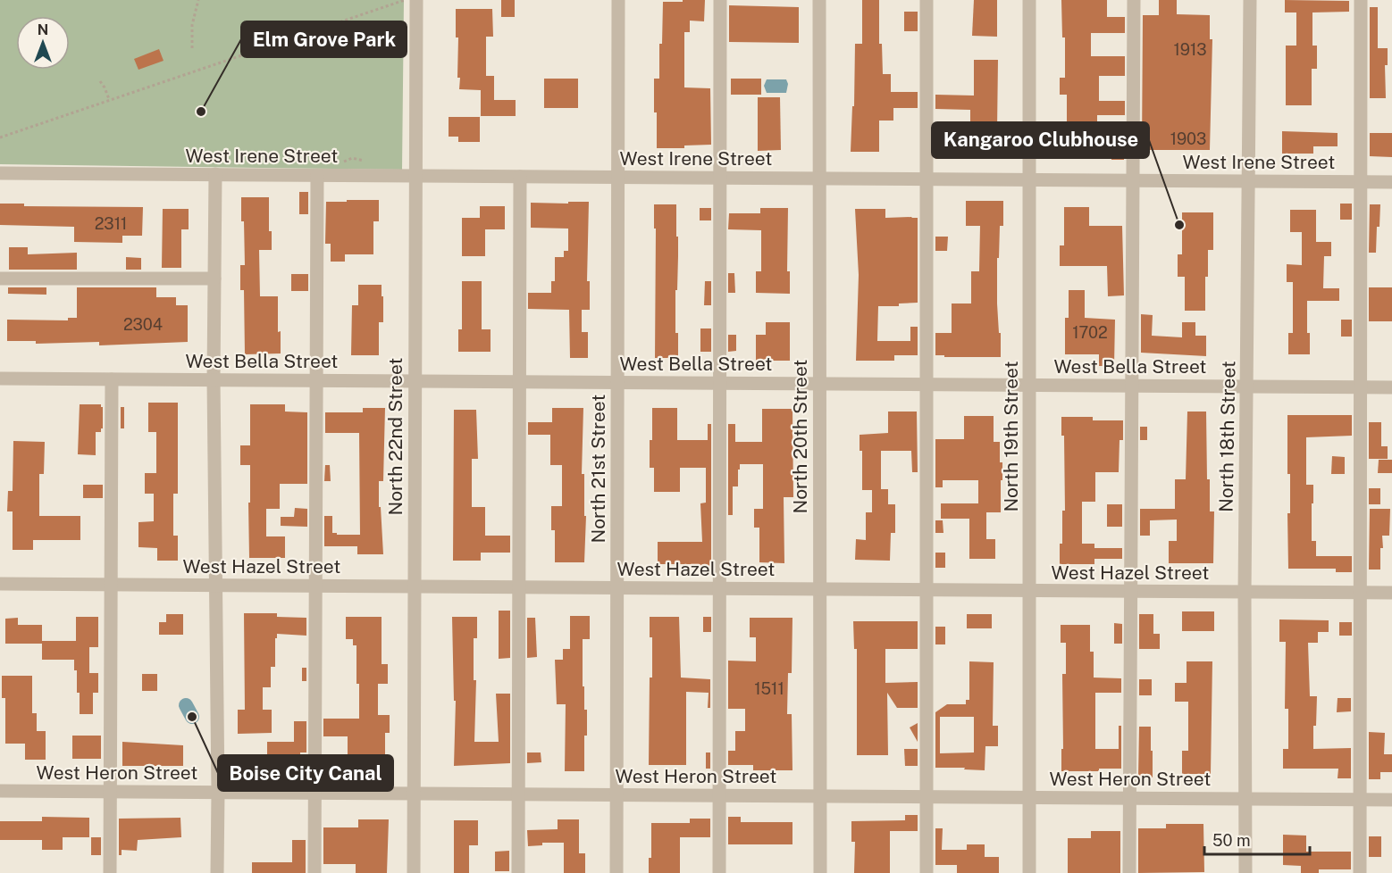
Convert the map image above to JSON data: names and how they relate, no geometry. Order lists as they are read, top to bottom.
{
  "streets": {
    "street": [
      "West Irene Street",
      "West Bella Street",
      "North 22nd Street",
      "North 20th Street",
      "North 19th Street",
      "North 18th Street",
      "North 21st Street",
      "West Hazel Street",
      "West Heron Street"
    ]
  },
  "crossings": [
    ["West Irene Street", "North 22nd Street"],
    ["West Irene Street", "North 20th Street"],
    ["West Irene Street", "North 19th Street"],
    ["West Irene Street", "North 18th Street"],
    ["West Irene Street", "North 21st Street"],
    ["West Bella Street", "North 22nd Street"],
    ["West Bella Street", "North 20th Street"],
    ["West Bella Street", "North 19th Street"],
    ["West Bella Street", "North 18th Street"],
    ["West Bella Street", "North 21st Street"],
    ["North 22nd Street", "West Hazel Street"],
    ["North 22nd Street", "West Heron Street"],
    ["North 20th Street", "West Hazel Street"],
    ["North 20th Street", "West Heron Street"],
    ["North 19th Street", "West Hazel Street"],
    ["North 19th Street", "West Heron Street"],
    ["North 18th Street", "West Hazel Street"],
    ["North 18th Street", "West Heron Street"],
    ["North 21st Street", "West Hazel Street"],
    ["North 21st Street", "West Heron Street"]
  ],
  "places": ["Elm Grove Park", "Kangaroo Clubhouse", "Boise City Canal"],
  "house_numbers": [
    "1913",
    "1903",
    "2311",
    "2304",
    "1702",
    "1511"
  ],
  "scale_bar": "50 m",
  "north": "top"
}
